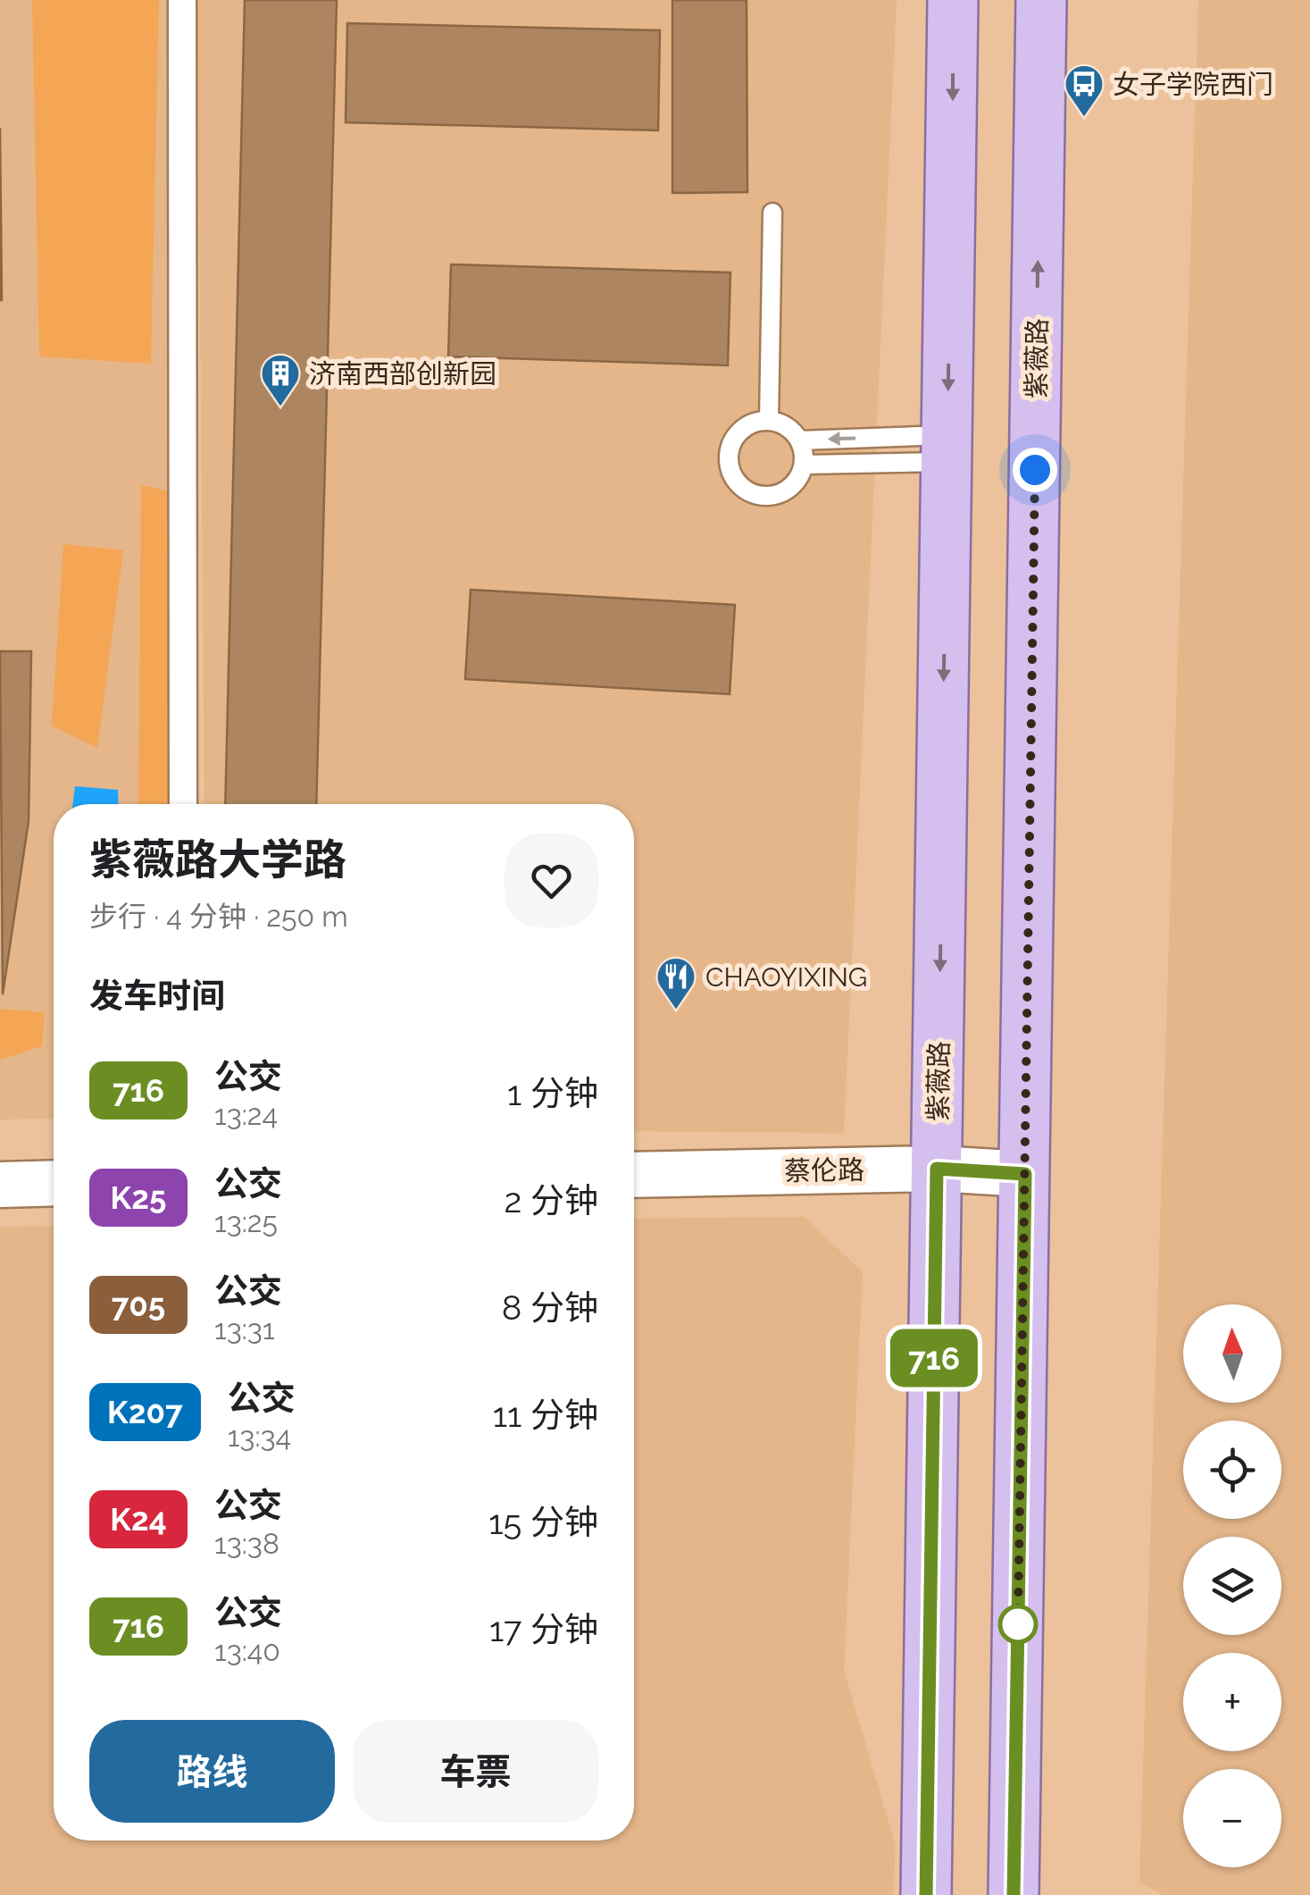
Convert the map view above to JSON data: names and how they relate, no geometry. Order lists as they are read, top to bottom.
{
  "streets": {
    "main road": ["紫薇路"],
    "street": ["蔡伦路"]
  },
  "crossings": [
    ["紫薇路", "蔡伦路"]
  ],
  "places": {
    "bus stop": ["女子学院西门"],
    "building": ["济南西部创新园"],
    "restaurant": ["CHAOYIXING"]
  },
  "lines": ["bus line 716"],
  "north": "top",
  "page": {
    "on_map": "716",
    "heading": [
      ["紫薇路大学路", "步行 · 4 分钟 · 250 m"],
      "发车时间"
    ],
    "list": [
      {
        "mark": "716",
        "name": "公交",
        "note": "13:24",
        "value": "1 分钟"
      },
      {
        "mark": "K25",
        "name": "公交",
        "note": "13:25",
        "value": "2 分钟"
      },
      {
        "mark": "705",
        "name": "公交",
        "note": "13:31",
        "value": "8 分钟"
      },
      {
        "mark": "K207",
        "name": "公交",
        "note": "13:34",
        "value": "11 分钟"
      },
      {
        "mark": "K24",
        "name": "公交",
        "note": "13:38",
        "value": "15 分钟"
      },
      {
        "mark": "716",
        "name": "公交",
        "note": "13:40",
        "value": "17 分钟"
      }
    ],
    "map_buttons": ["+", "−"],
    "buttons": ["路线", "车票"]
  }
}
